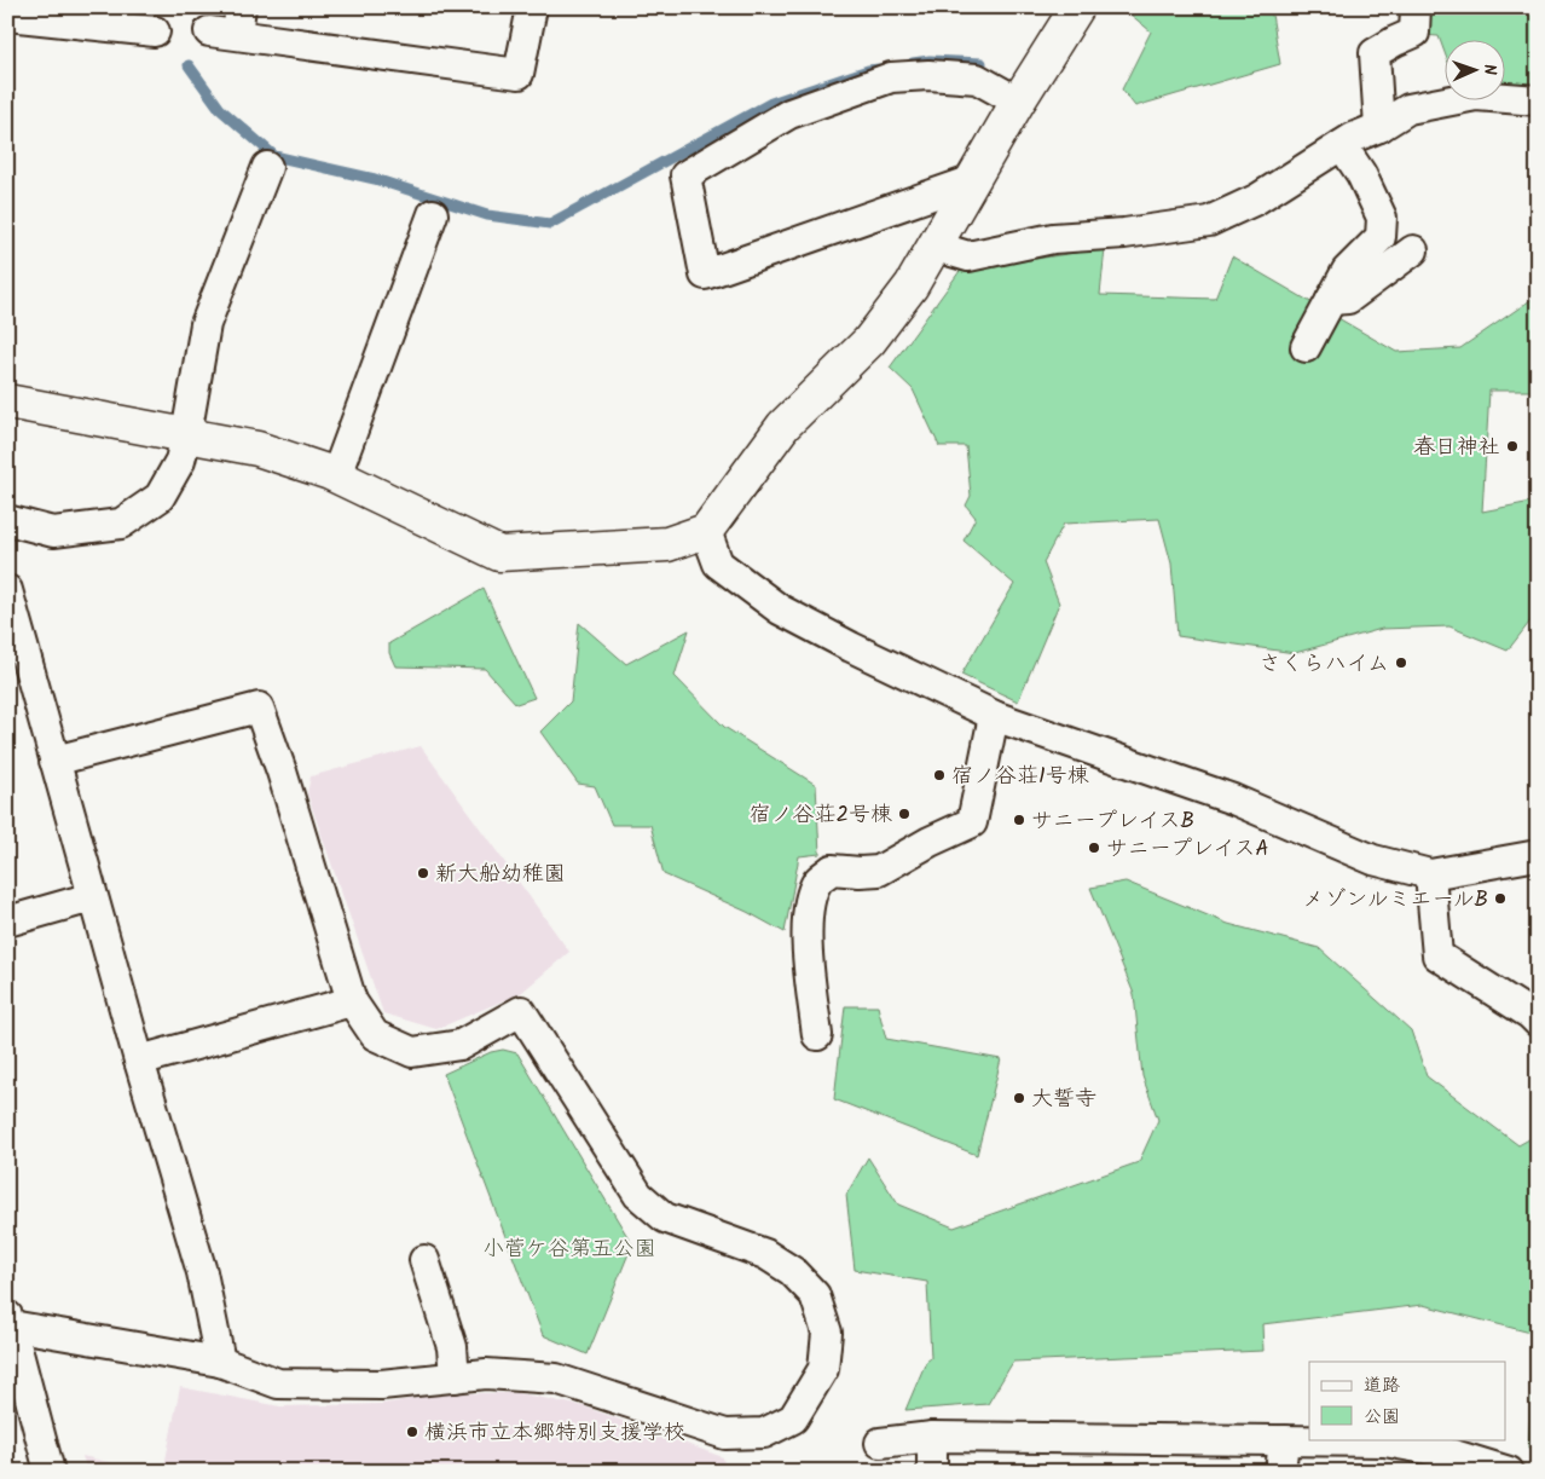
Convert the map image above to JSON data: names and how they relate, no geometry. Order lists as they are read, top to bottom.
{
  "parks": ["小菅ケ谷第五公園"],
  "places": [
    "春日神社",
    "さくらハイム",
    "宿ノ谷荘1号棟",
    "宿ノ谷荘2号棟",
    "サニープレイスB",
    "サニープレイスA",
    "新大船幼稚園",
    "メゾンルミエールB",
    "大誓寺",
    "横浜市立本郷特別支援学校"
  ],
  "legend": ["道路", "公園"],
  "north": "right"
}
